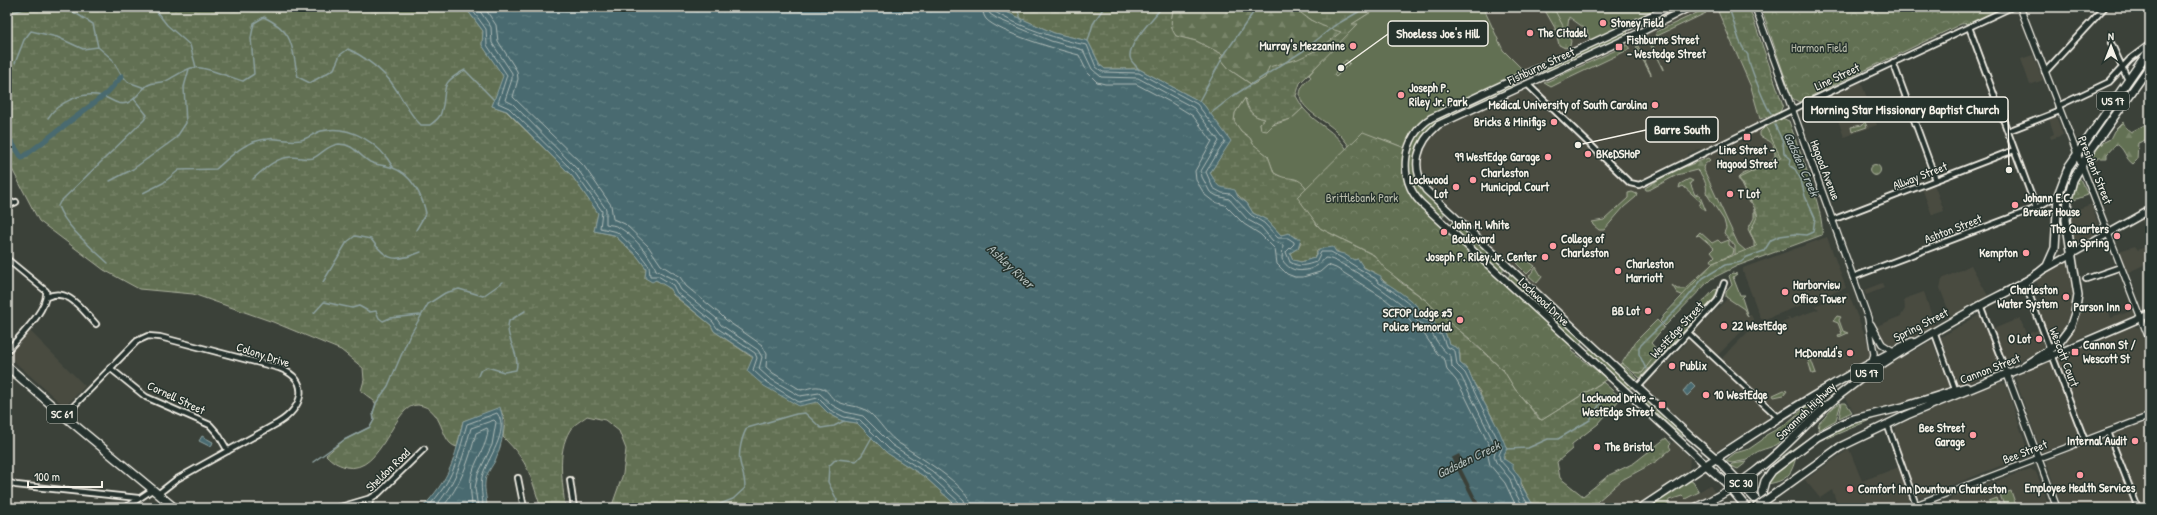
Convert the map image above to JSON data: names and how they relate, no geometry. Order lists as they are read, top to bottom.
{
  "streets": {
    "main road": [
      "Fishburne Street",
      "US 17",
      "Lockwood Drive",
      "Spring Street",
      "Cannon Street",
      "Savannah Highway",
      "SC 61",
      "SC 30"
    ],
    "street": [
      "Line Street",
      "Hagood Avenue",
      "President Street",
      "Allway Street",
      "Ashton Street",
      "WestEdge Street",
      "Colony Drive",
      "Wescott Court",
      "Cornell Street",
      "Bee Street",
      "Sheldon Road"
    ]
  },
  "crossings": [
    ["Fishburne Street", "Line Street"],
    ["Fishburne Street", "Lockwood Drive"],
    ["Line Street", "Hagood Avenue"],
    ["US 17", "President Street"],
    ["US 17", "Ashton Street"],
    ["US 17", "Spring Street"],
    ["US 17", "Wescott Court"],
    ["US 17", "Cannon Street"],
    ["Hagood Avenue", "Allway Street"],
    ["Hagood Avenue", "Ashton Street"],
    ["Hagood Avenue", "Spring Street"],
    ["President Street", "Spring Street"],
    ["Lockwood Drive", "Spring Street"],
    ["Lockwood Drive", "WestEdge Street"],
    ["Spring Street", "Wescott Court"],
    ["Spring Street", "Savannah Highway"],
    ["Colony Drive", "Cornell Street"],
    ["Colony Drive", "SC 61"],
    ["Wescott Court", "Cannon Street"],
    ["Wescott Court", "Bee Street"]
  ],
  "water": ["Gadsden Creek", "Ashley River"],
  "parks": ["Harmon Field", "Brittlebank Park"],
  "places": {
    "other": [
      "Stoney Field",
      "The Citadel",
      "Murray's Mezzanine",
      "Shoeless Joe's Hill",
      "Joseph P. Riley Jr. Park",
      "Medical University of South Carolina",
      "Bricks & Minifigs",
      "Barre South",
      "BKeDSHoP",
      "99 WestEdge Garage",
      "Morning Star Missionary Baptist Church",
      "Charleston Municipal Court",
      "Lockwood Lot",
      "T Lot",
      "Johann E.C. Breuer House",
      "John H. White Boulevard",
      "The Quarters on Spring",
      "College of Charleston",
      "Kempton",
      "Joseph P. Riley Jr. Center",
      "Charleston Marriott",
      "Harborview Office Tower",
      "Charleston Water System",
      "Parson Inn",
      "BB Lot",
      "SCFOP Lodge #5 Police Memorial",
      "22 WestEdge",
      "O Lot",
      "McDonald's",
      "Publix",
      "10 WestEdge",
      "Bee Street Garage",
      "Internal Audit",
      "The Bristol",
      "Employee Health Services",
      "Comfort Inn Downtown Charleston"
    ],
    "transit": [
      "Fishburne Street - Westedge Street",
      "Line Street - Hagood Street",
      "Cannon St / Wescott St",
      "Lockwood Drive - WestEdge Street"
    ]
  },
  "scale_bar": "100 m",
  "north": "top"
}
